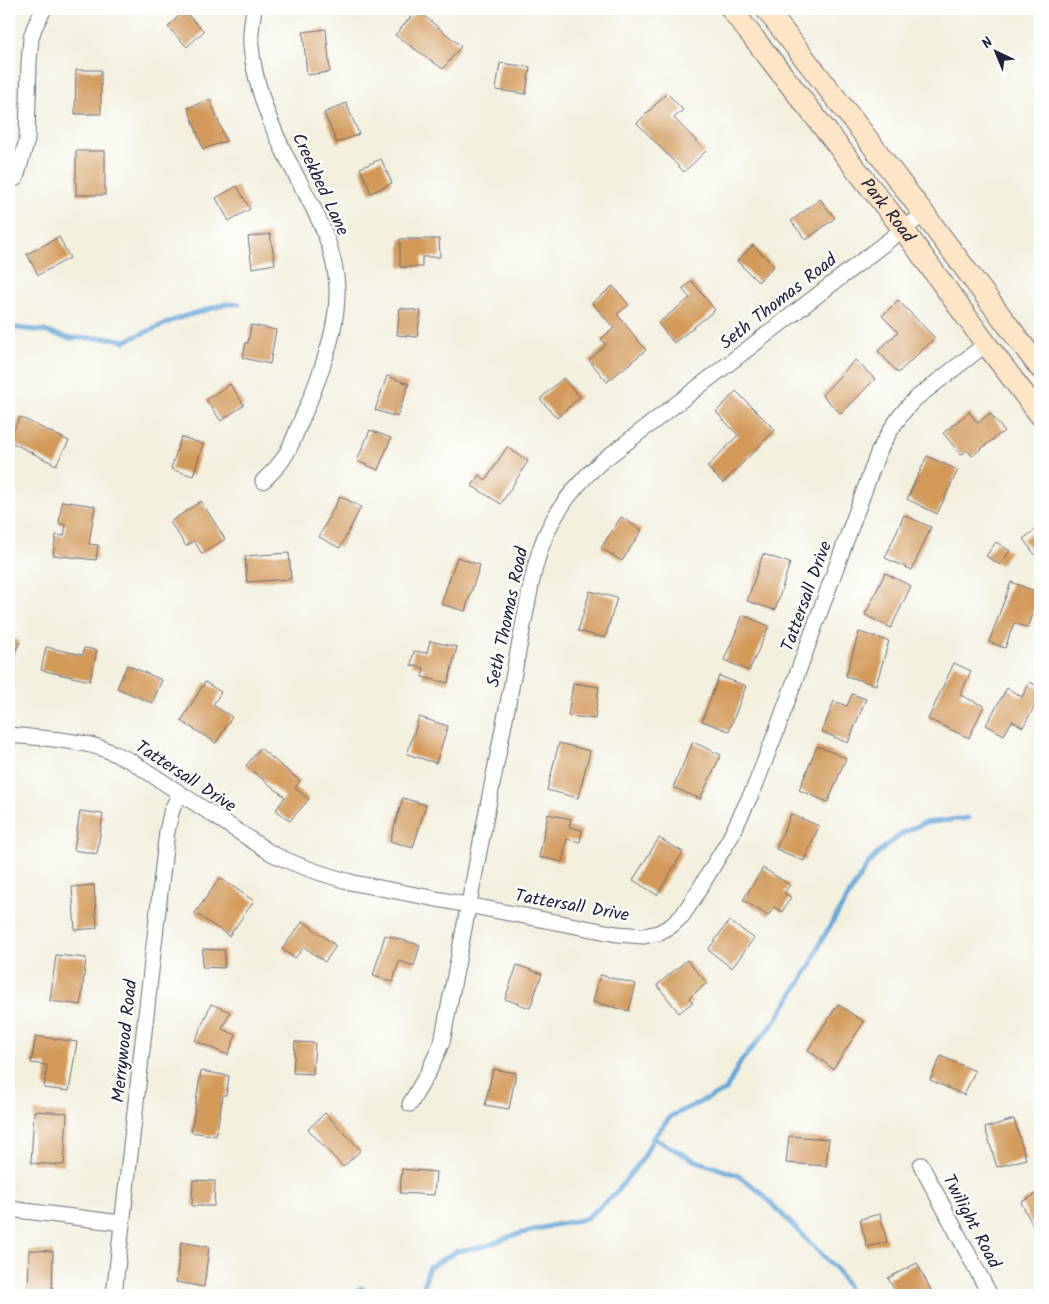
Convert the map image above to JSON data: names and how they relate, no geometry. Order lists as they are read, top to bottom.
{
  "streets": {
    "main road": ["Park Road"],
    "street": [
      "Creekbed Lane",
      "Seth Thomas Road",
      "Tattersall Drive",
      "Merrywood Road",
      "Twilight Road"
    ]
  },
  "crossings": [
    ["Park Road", "Seth Thomas Road"],
    ["Park Road", "Tattersall Drive"],
    ["Seth Thomas Road", "Tattersall Drive"],
    ["Tattersall Drive", "Merrywood Road"]
  ],
  "north": "top left"
}
